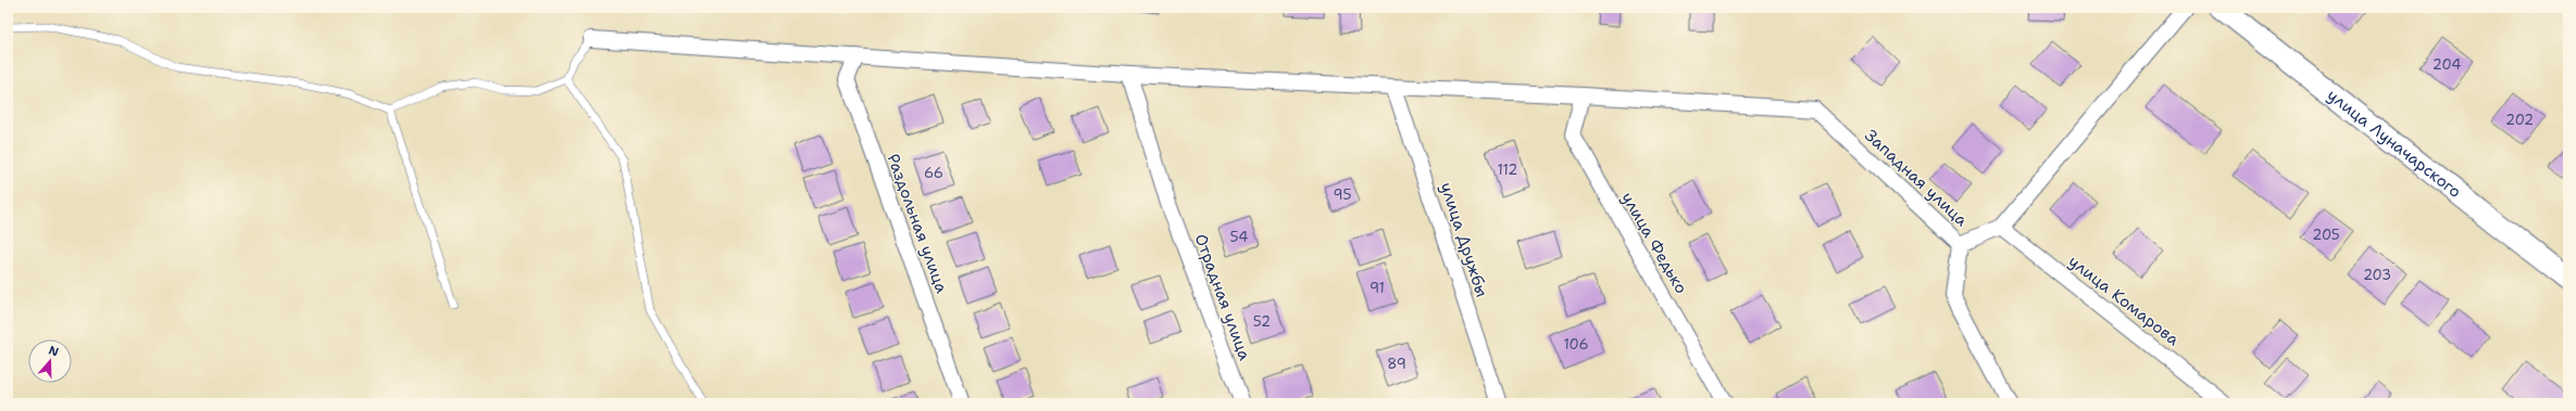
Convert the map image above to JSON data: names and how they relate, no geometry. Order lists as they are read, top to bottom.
{
  "streets": {
    "street": [
      "улица Луначарского",
      "Западная улица",
      "Раздольная улица",
      "улица Дружбы",
      "улица Федько",
      "Отрадная улица",
      "улица Комарова"
    ]
  },
  "crossings": [
    ["Западная улица", "улица Федько"]
  ],
  "house_numbers": [
    "204",
    "202",
    "112",
    "66",
    "95",
    "205",
    "54",
    "203",
    "91",
    "52",
    "106",
    "89"
  ],
  "north": "top"
}
